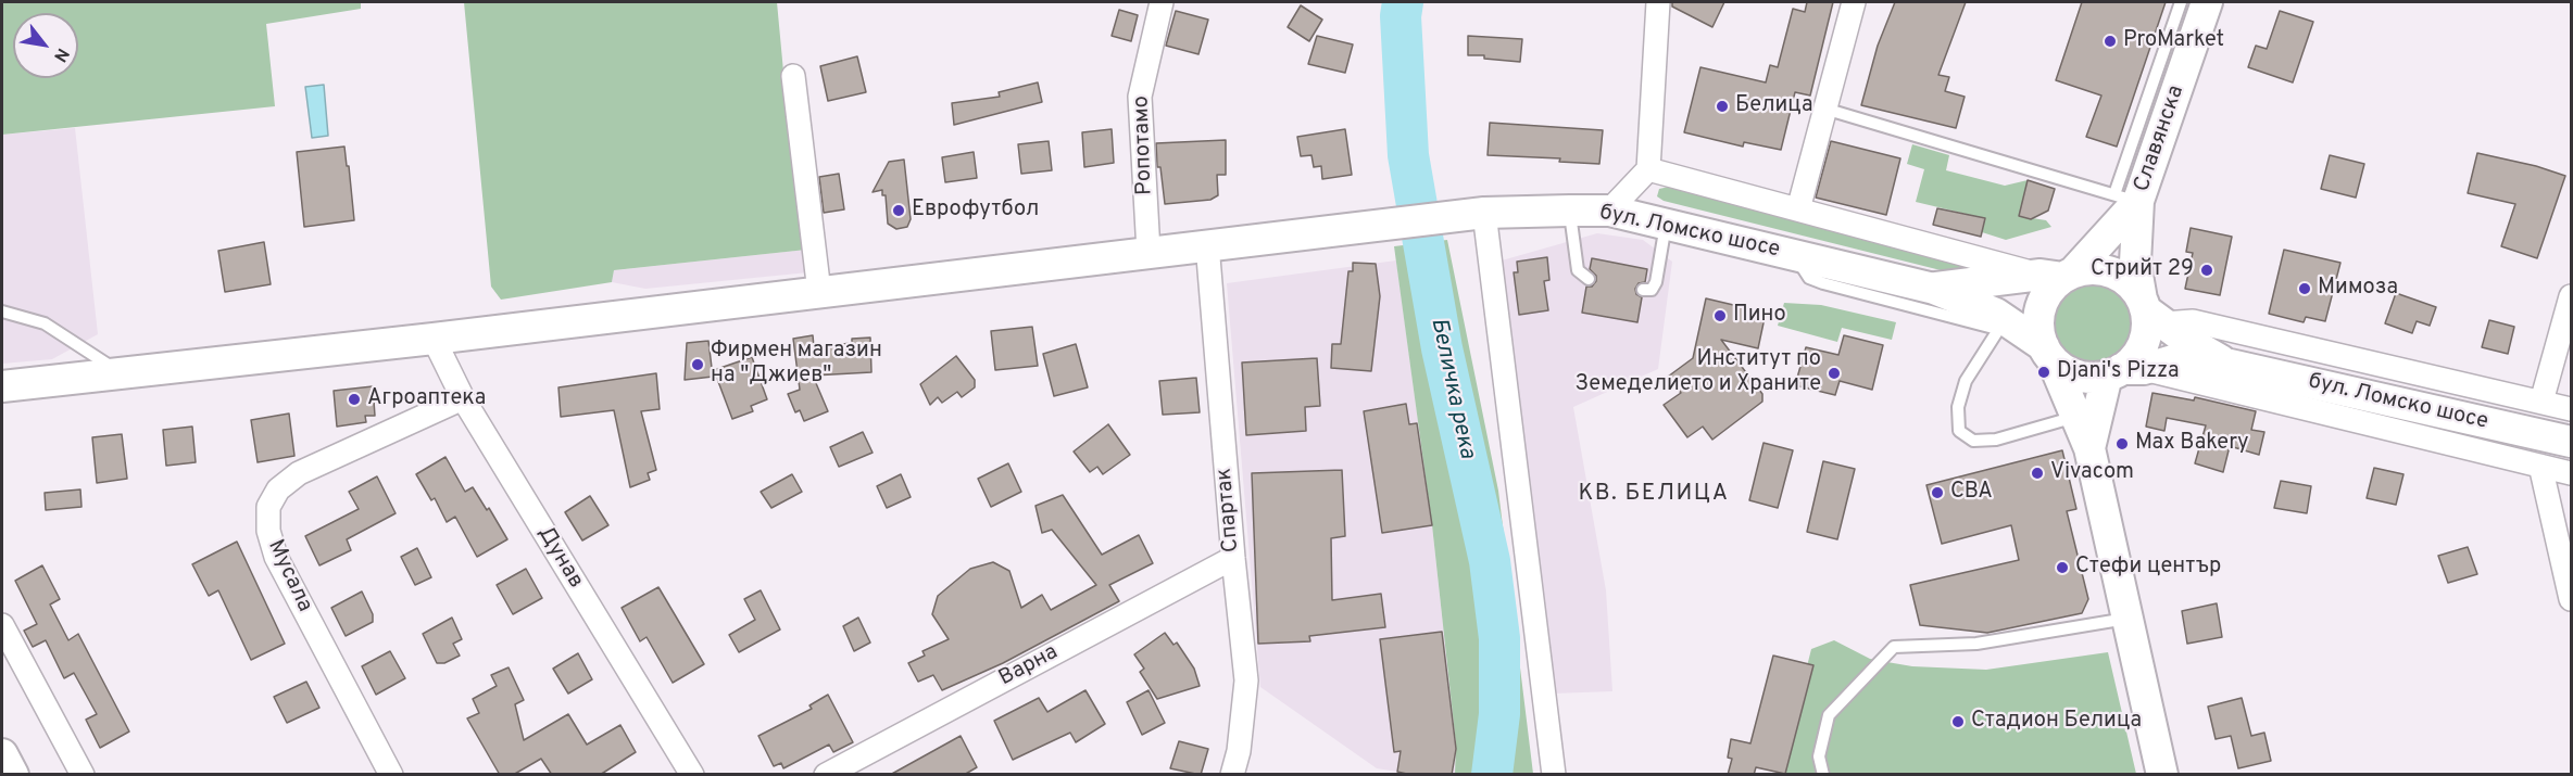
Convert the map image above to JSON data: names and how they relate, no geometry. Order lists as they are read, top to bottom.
{
  "streets": {
    "main road": ["Славянска", "бул. Ломско шосе"],
    "street": [
      "Ропотамо",
      "Спартак",
      "Дунав",
      "Мусала",
      "Варна"
    ]
  },
  "crossings": [
    ["Славянска", "бул. Ломско шосе"],
    ["Ропотамо", "бул. Ломско шосе"],
    ["бул. Ломско шосе", "Спартак"],
    ["бул. Ломско шосе", "Дунав"],
    ["Спартак", "Варна"],
    ["Дунав", "Мусала"]
  ],
  "districts": ["КВ. БЕЛИЦА"],
  "water": ["Беличка река"],
  "places": [
    "ProMarket",
    "Белица",
    "Еврофутбол",
    "Стрийт 29",
    "Мимоза",
    "Пино",
    "Фирмен магазин на \"Джиев\"",
    "Djani's Pizza",
    "Институт по Земеделието и Храните",
    "Агроаптека",
    "Max Bakery",
    "Vivacom",
    "CBA",
    "Стефи център",
    "Стадион Белица"
  ],
  "north": "bottom right"
}
